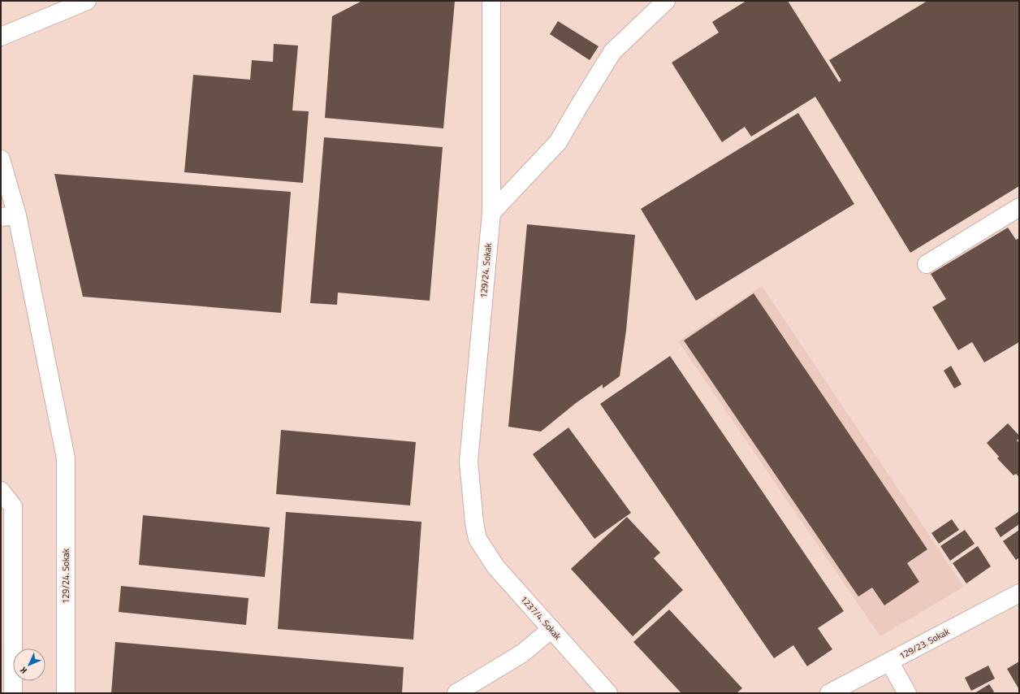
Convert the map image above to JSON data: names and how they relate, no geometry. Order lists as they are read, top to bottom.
{
  "streets": {
    "street": ["129/24. Sokak", "1237/4. Sokak", "129/23. Sokak"]
  },
  "crossings": [
    ["129/24. Sokak", "1237/4. Sokak"]
  ],
  "north": "bottom left"
}
